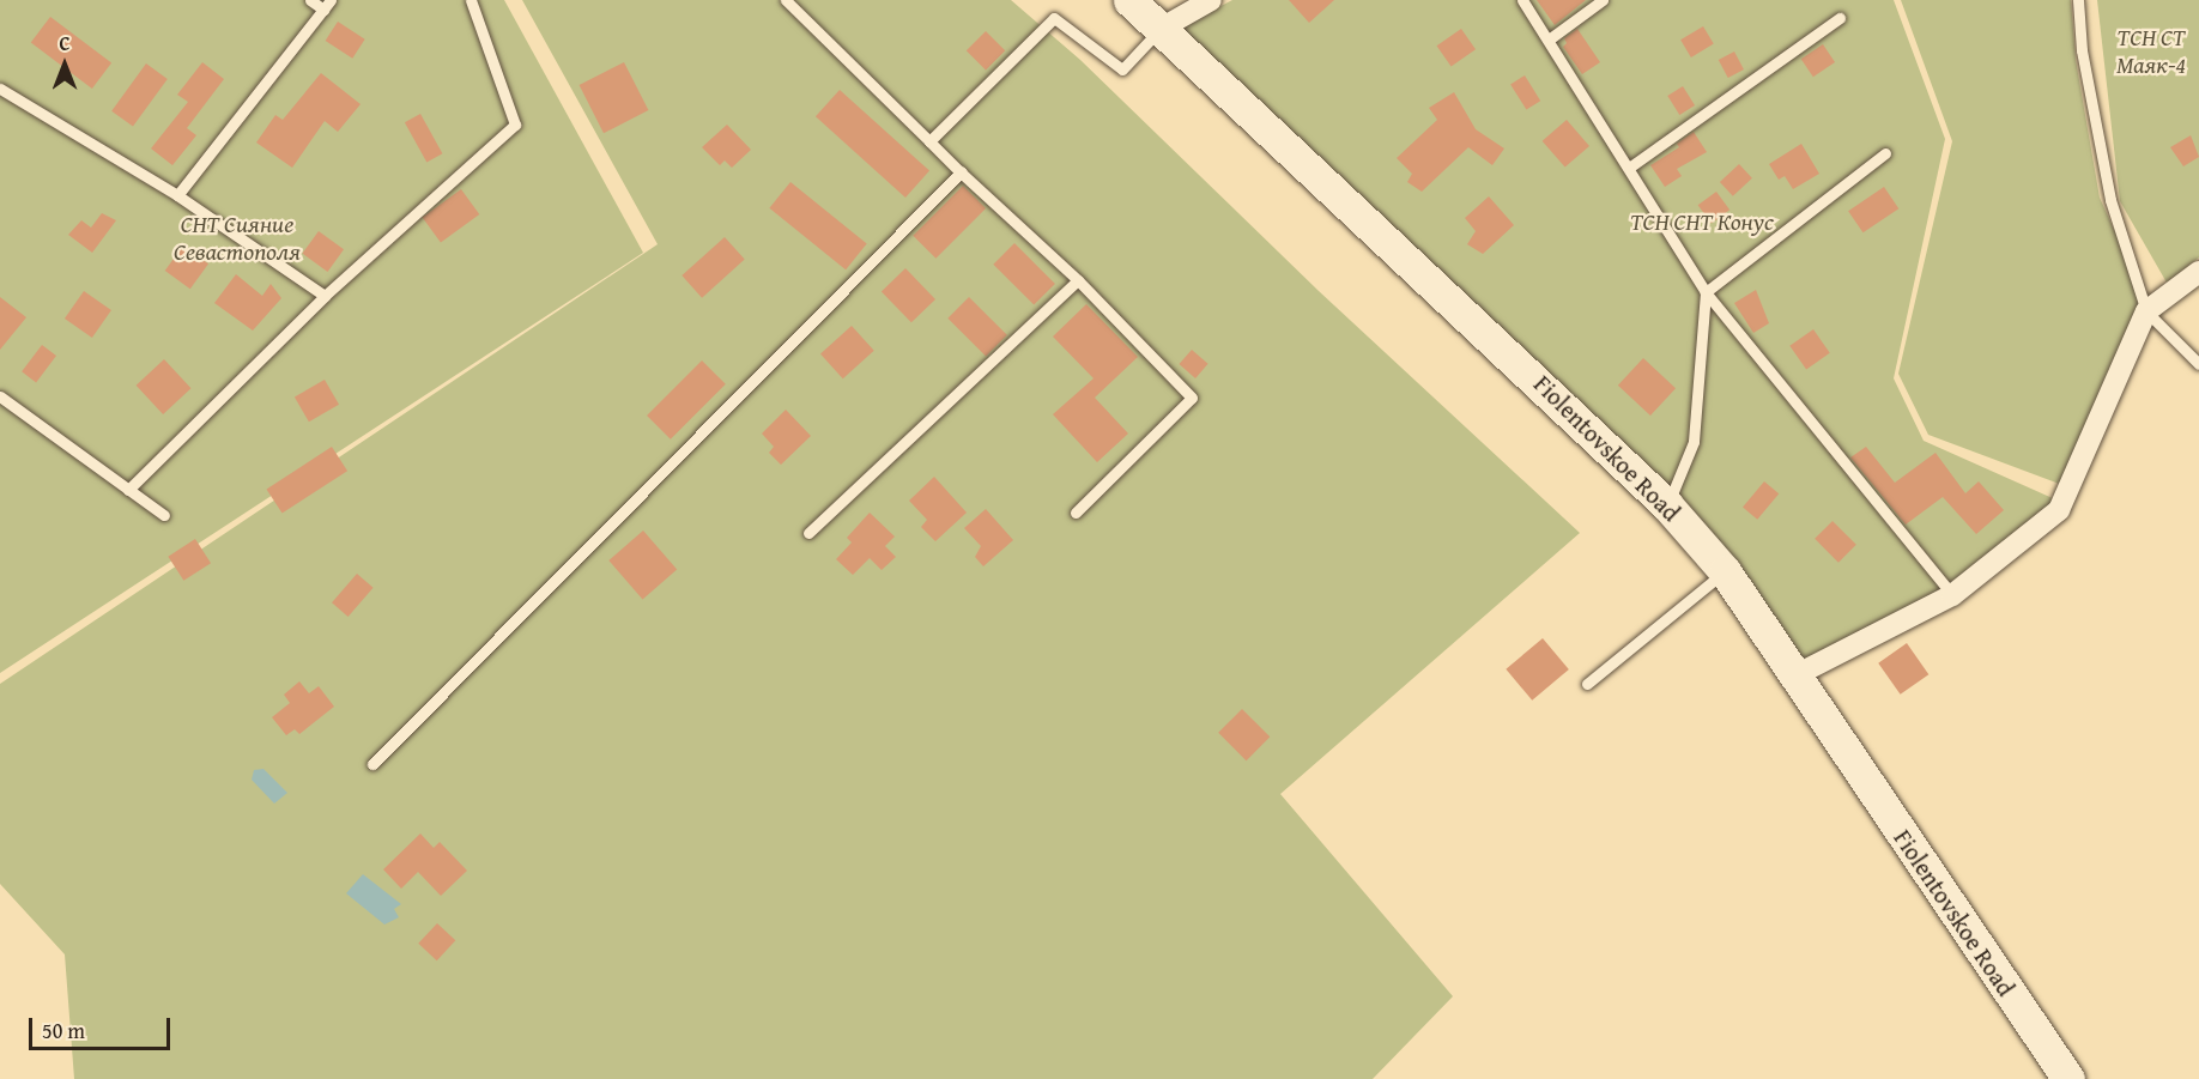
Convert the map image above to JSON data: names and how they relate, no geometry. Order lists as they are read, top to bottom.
{
  "streets": {
    "main road": ["Fiolentovskoe Road"]
  },
  "parks": ["ТСН СТ Маяк-4", "ТСН СНТ Конус", "СНТ Сияние Севастополя"],
  "scale_bar": "50 m",
  "north": "top"
}
